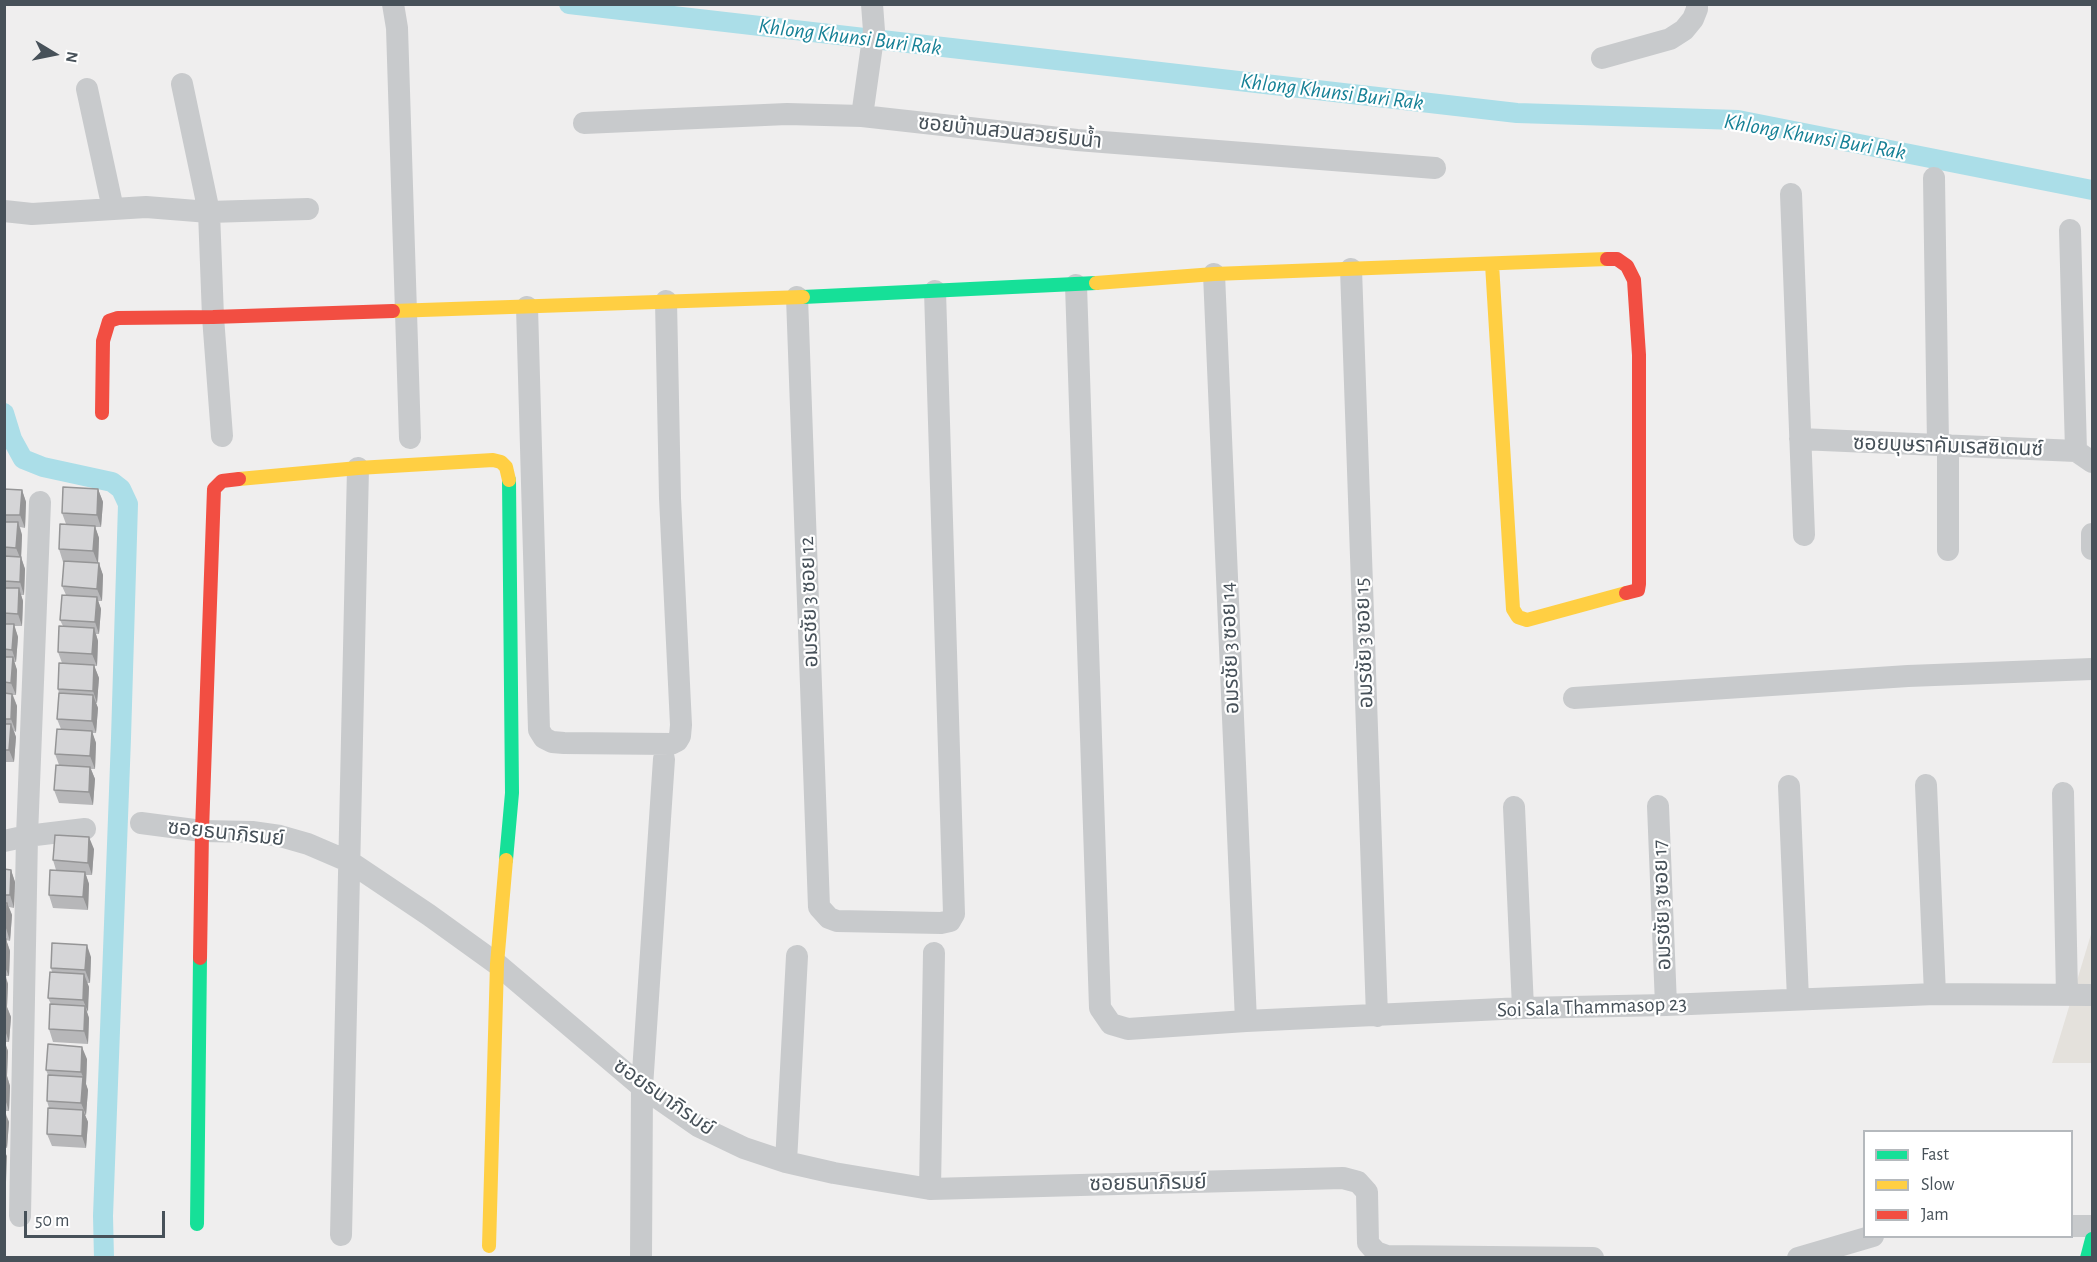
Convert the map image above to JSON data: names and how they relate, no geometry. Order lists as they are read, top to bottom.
{
  "streets": {
    "street": [
      "ซอยบ้านสวนสวยริมน้ำ",
      "ซอยบุษราคัมเรสซิเดนซ์",
      "อมรชัย 3 ซอย 12",
      "อมรชัย 3 ซอย 15",
      "อมรชัย 3 ซอย 14",
      "ซอยธนาภิรมย์",
      "อมรชัย 3 ซอย 17",
      "Soi Sala Thammasop 23"
    ]
  },
  "crossings": [
    ["อมรชัย 3 ซอย 15", "Soi Sala Thammasop 23"],
    ["อมรชัย 3 ซอย 14", "Soi Sala Thammasop 23"],
    ["อมรชัย 3 ซอย 17", "Soi Sala Thammasop 23"]
  ],
  "water": ["Khlong Khunsi Buri Rak"],
  "legend": ["Fast", "Slow", "Jam"],
  "scale_bar": "50 m",
  "north": "right"
}
